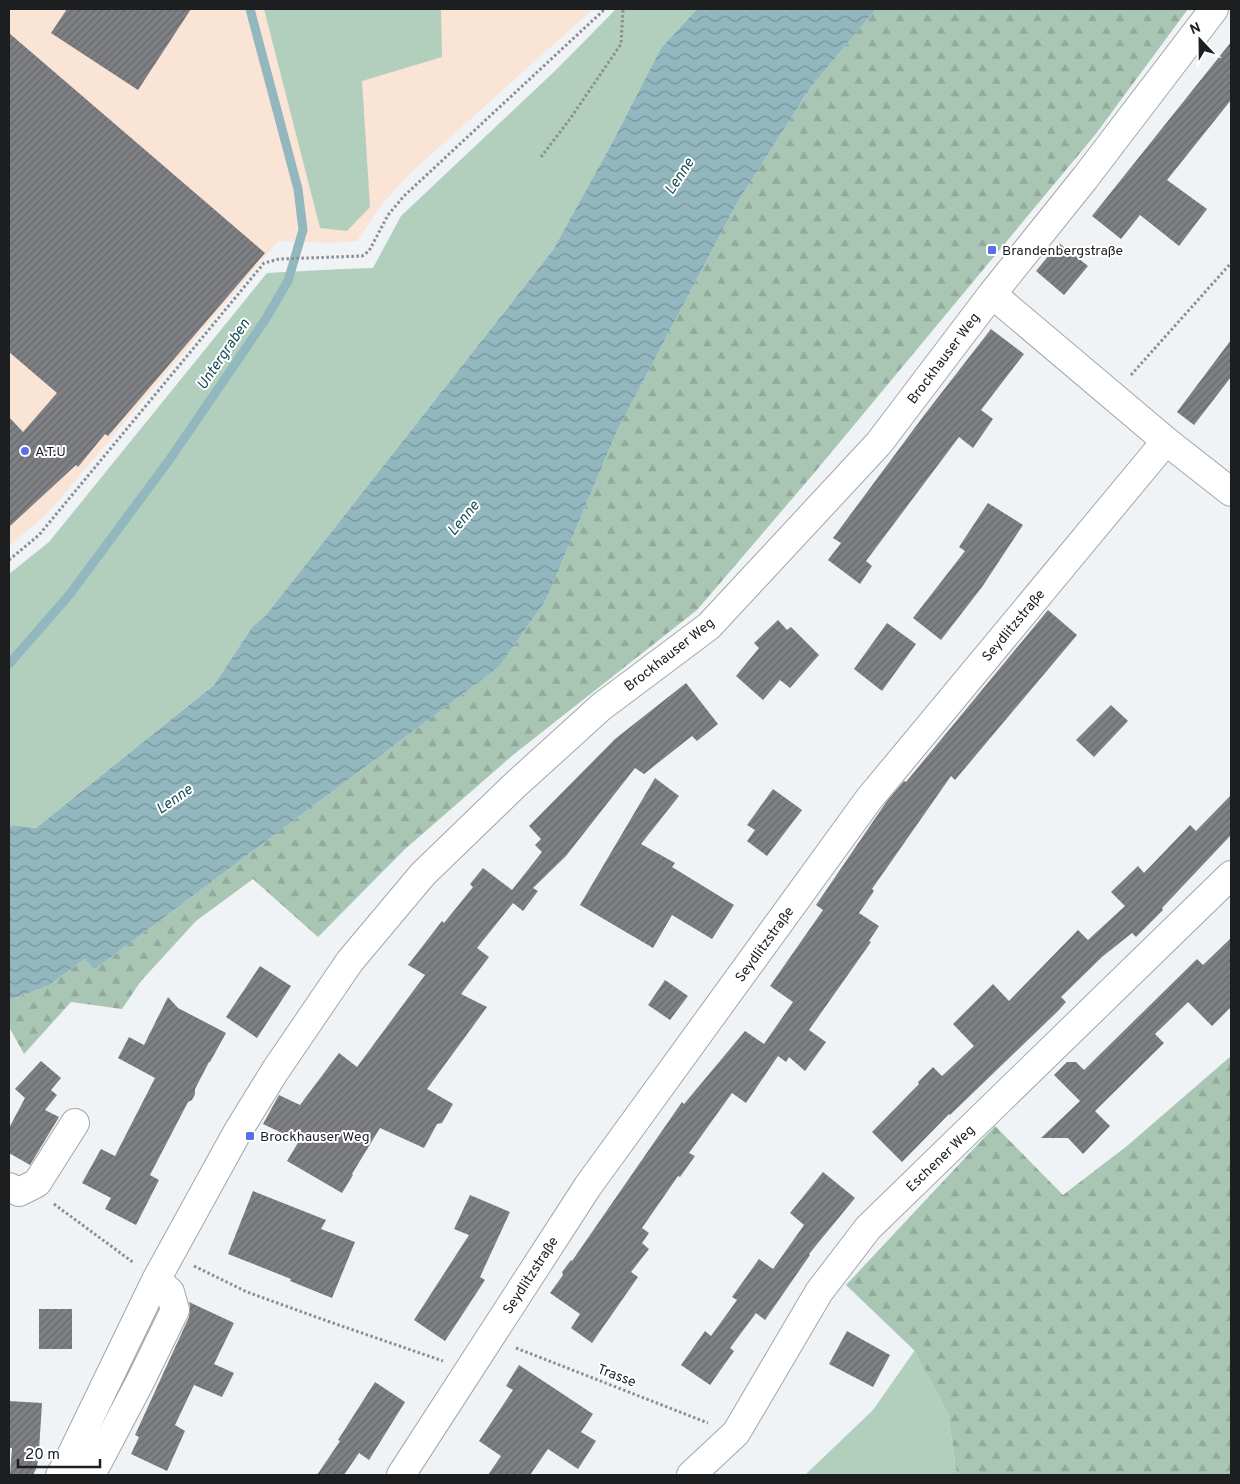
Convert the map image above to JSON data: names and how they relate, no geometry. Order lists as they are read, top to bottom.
{
  "streets": {
    "street": ["Brockhauser Weg", "Seydlitzstraße", "Eschener Weg"],
    "path": ["Trasse"]
  },
  "crossings": [
    ["Seydlitzstraße", "Trasse"],
    ["Eschener Weg", "Trasse"]
  ],
  "water": ["Lenne", "Untergraben"],
  "places": {
    "transit": ["Brandenbergstraße", "Brockhauser Weg"],
    "other": ["A.T.U"]
  },
  "scale_bar": "20 m",
  "north": "top"
}
